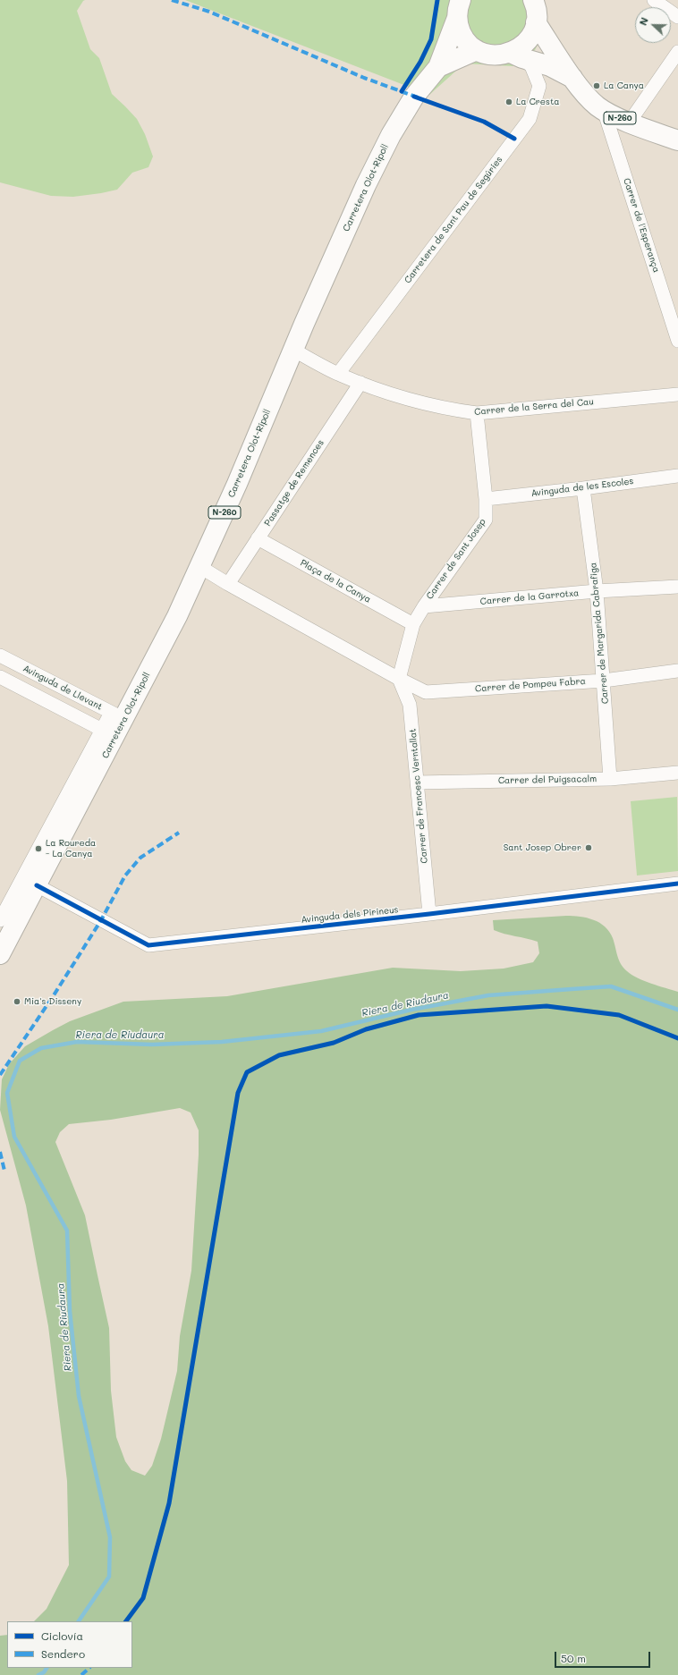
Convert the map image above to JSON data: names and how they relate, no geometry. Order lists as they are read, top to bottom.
{
  "streets": {
    "main road": ["N-260", "Carretera Olot-Ripoll"],
    "street": [
      "Carretera de Sant Pau de Segúries",
      "Carrer de l'Esperança",
      "Carrer de la Serra del Cau",
      "Passatge de Remences",
      "Avinguda de les Escoles",
      "Carrer de Sant Josep",
      "Plaça de la Canya",
      "Carrer de la Garrotxa",
      "Carrer de Margarida Cabrafiga",
      "Carrer de Pompeu Fabra",
      "Avinguda de Llevant",
      "Carrer del Puigsacalm",
      "Carrer de Francesc Verntallat",
      "Avinguda dels Pirineus"
    ]
  },
  "crossings": [
    ["N-260", "Carretera Olot-Ripoll"],
    ["N-260", "Carretera de Sant Pau de Segúries"],
    ["N-260", "Carrer de l'Esperança"],
    ["Carretera Olot-Ripoll", "Carrer de la Serra del Cau"],
    ["Carretera Olot-Ripoll", "Avinguda de Llevant"],
    ["Carretera Olot-Ripoll", "Avinguda dels Pirineus"],
    ["Carretera de Sant Pau de Segúries", "Carrer de la Serra del Cau"],
    ["Carrer de la Serra del Cau", "Passatge de Remences"],
    ["Carrer de la Serra del Cau", "Carrer de Sant Josep"],
    ["Passatge de Remences", "Plaça de la Canya"],
    ["Avinguda de les Escoles", "Carrer de Sant Josep"],
    ["Avinguda de les Escoles", "Carrer de Margarida Cabrafiga"],
    ["Carrer de Sant Josep", "Plaça de la Canya"],
    ["Carrer de Sant Josep", "Carrer de la Garrotxa"],
    ["Carrer de Sant Josep", "Carrer de Pompeu Fabra"],
    ["Carrer de Sant Josep", "Carrer de Francesc Verntallat"],
    ["Carrer de la Garrotxa", "Carrer de Margarida Cabrafiga"],
    ["Carrer de Margarida Cabrafiga", "Carrer de Pompeu Fabra"],
    ["Carrer de Margarida Cabrafiga", "Carrer del Puigsacalm"],
    ["Carrer de Pompeu Fabra", "Carrer de Francesc Verntallat"],
    ["Carrer del Puigsacalm", "Carrer de Francesc Verntallat"],
    ["Carrer de Francesc Verntallat", "Avinguda dels Pirineus"]
  ],
  "water": ["Riera de Riudaura"],
  "places": [
    "La Canya",
    "La Cresta",
    "Sant Josep Obrer",
    "La Roureda - La Canya",
    "Mia's Disseny"
  ],
  "legend": ["Ciclovía", "Sendero"],
  "scale_bar": "50 m",
  "north": "left"
}
